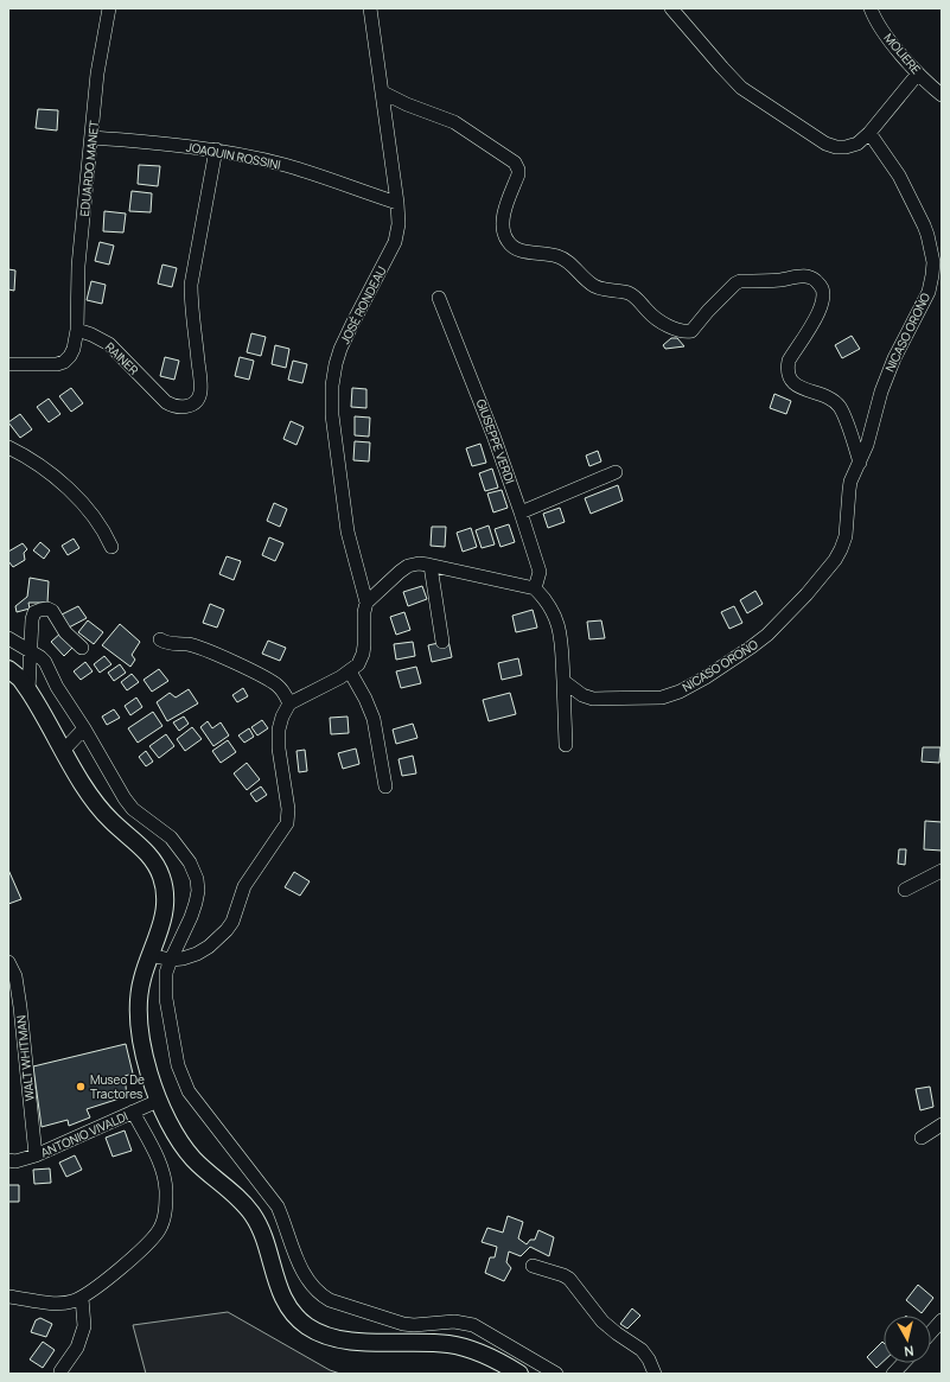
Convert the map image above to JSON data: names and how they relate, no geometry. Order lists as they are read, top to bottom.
{
  "streets": {
    "street": [
      "MOLIERE",
      "JOAQUIN ROSSINI",
      "EDUARDO MANET",
      "JOSÉ RONDEAU",
      "NICASO OROÑO",
      "RAINER",
      "GIUSEPPE VERDI",
      "WALT WHITMAN",
      "ANTONIO VIVALDI"
    ]
  },
  "crossings": [
    ["JOAQUIN ROSSINI", "EDUARDO MANET"],
    ["JOAQUIN ROSSINI", "JOSÉ RONDEAU"],
    ["JOAQUIN ROSSINI", "RAINER"],
    ["EDUARDO MANET", "RAINER"],
    ["WALT WHITMAN", "ANTONIO VIVALDI"]
  ],
  "places": ["Museo De Tractores"],
  "north": "bottom"
}
